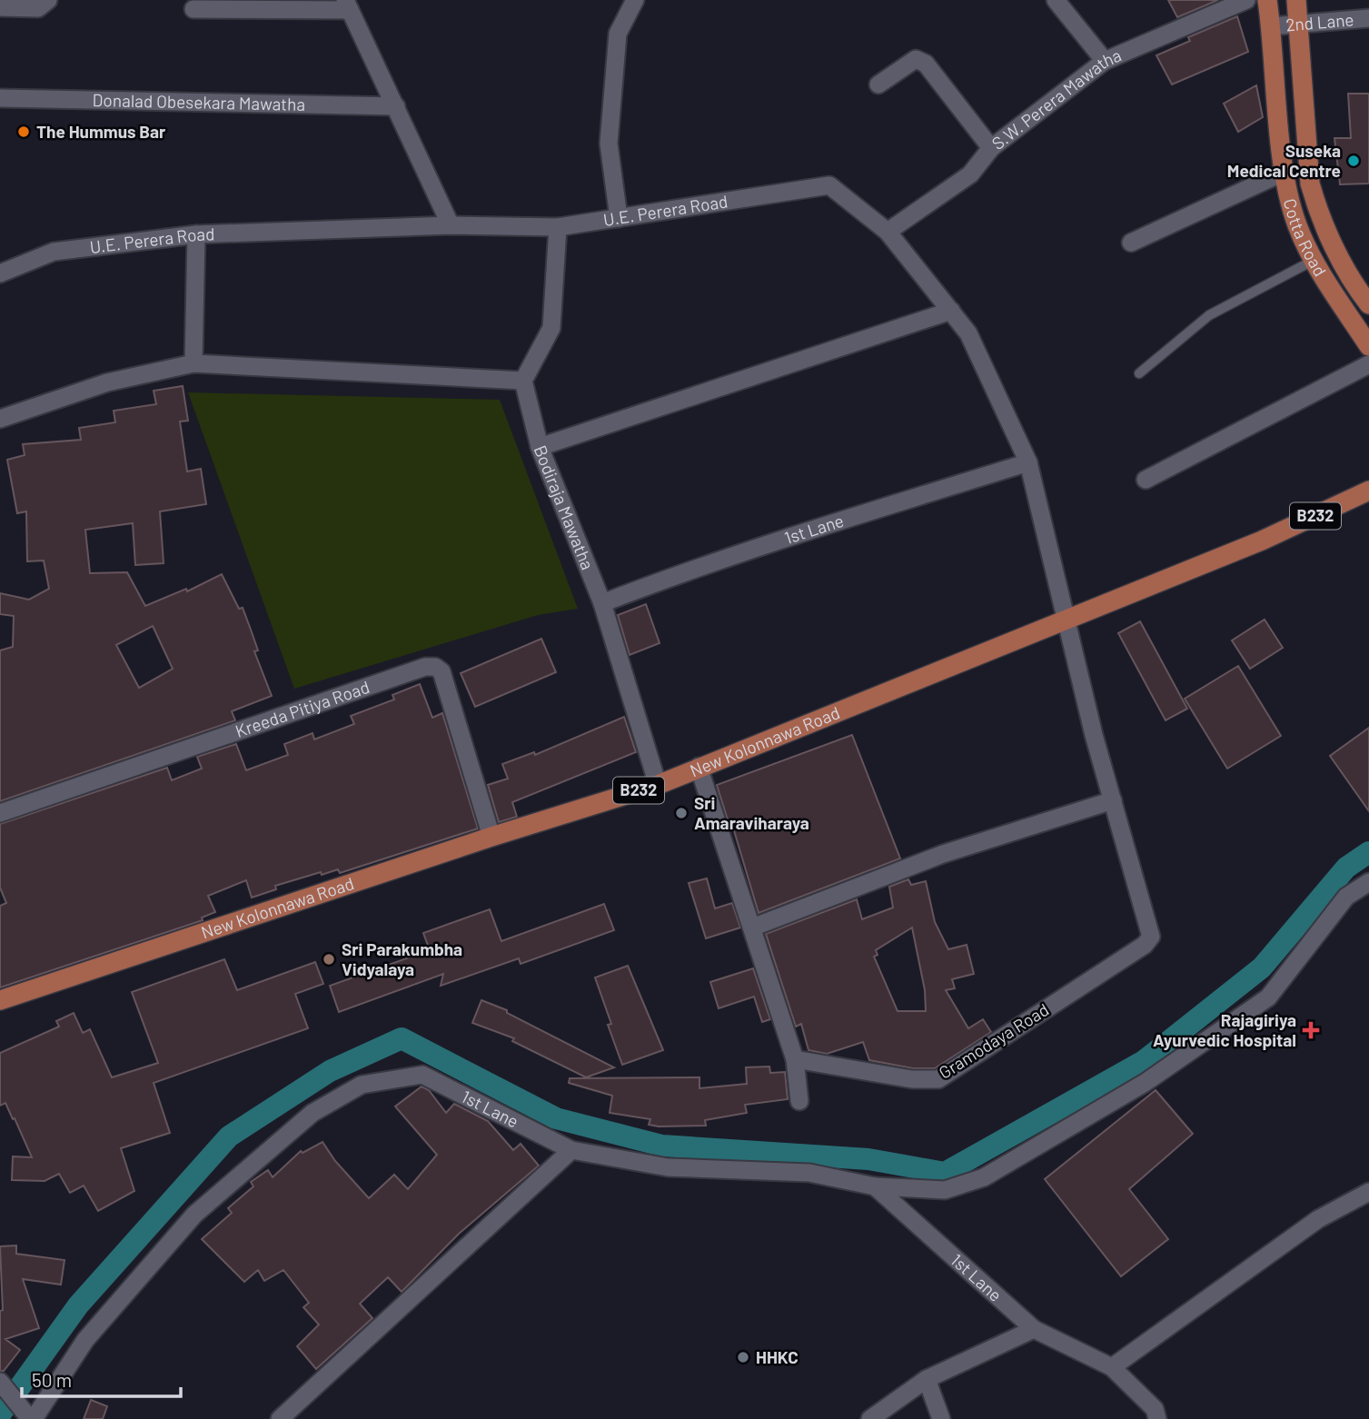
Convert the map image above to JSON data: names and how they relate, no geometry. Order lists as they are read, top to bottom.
{
  "streets": {
    "main road": ["Cotta Road", "B232", "New Kolonnawa Road"],
    "street": [
      "2nd Lane",
      "S.W. Perera Mawatha",
      "Donalad Obesekara Mawatha",
      "U.E. Perera Road",
      "Bodiraja Mawatha",
      "1st Lane",
      "Kreeda Pitiya Road",
      "Gramodaya Road"
    ]
  },
  "crossings": [
    ["2nd Lane", "Cotta Road"],
    ["S.W. Perera Mawatha", "U.E. Perera Road"],
    ["U.E. Perera Road", "1st Lane"],
    ["U.E. Perera Road", "New Kolonnawa Road"],
    ["U.E. Perera Road", "Gramodaya Road"],
    ["Bodiraja Mawatha", "1st Lane"],
    ["Bodiraja Mawatha", "New Kolonnawa Road"],
    ["Kreeda Pitiya Road", "New Kolonnawa Road"],
    ["New Kolonnawa Road", "Gramodaya Road"]
  ],
  "places": {
    "other": [
      "The Hummus Bar",
      "Suseka Medical Centre",
      "Sri Amaraviharaya",
      "Sri Parakumbha Vidyalaya",
      "HHKC"
    ],
    "health": ["Rajagiriya Ayurvedic Hospital"]
  },
  "scale_bar": "50 m"
}
